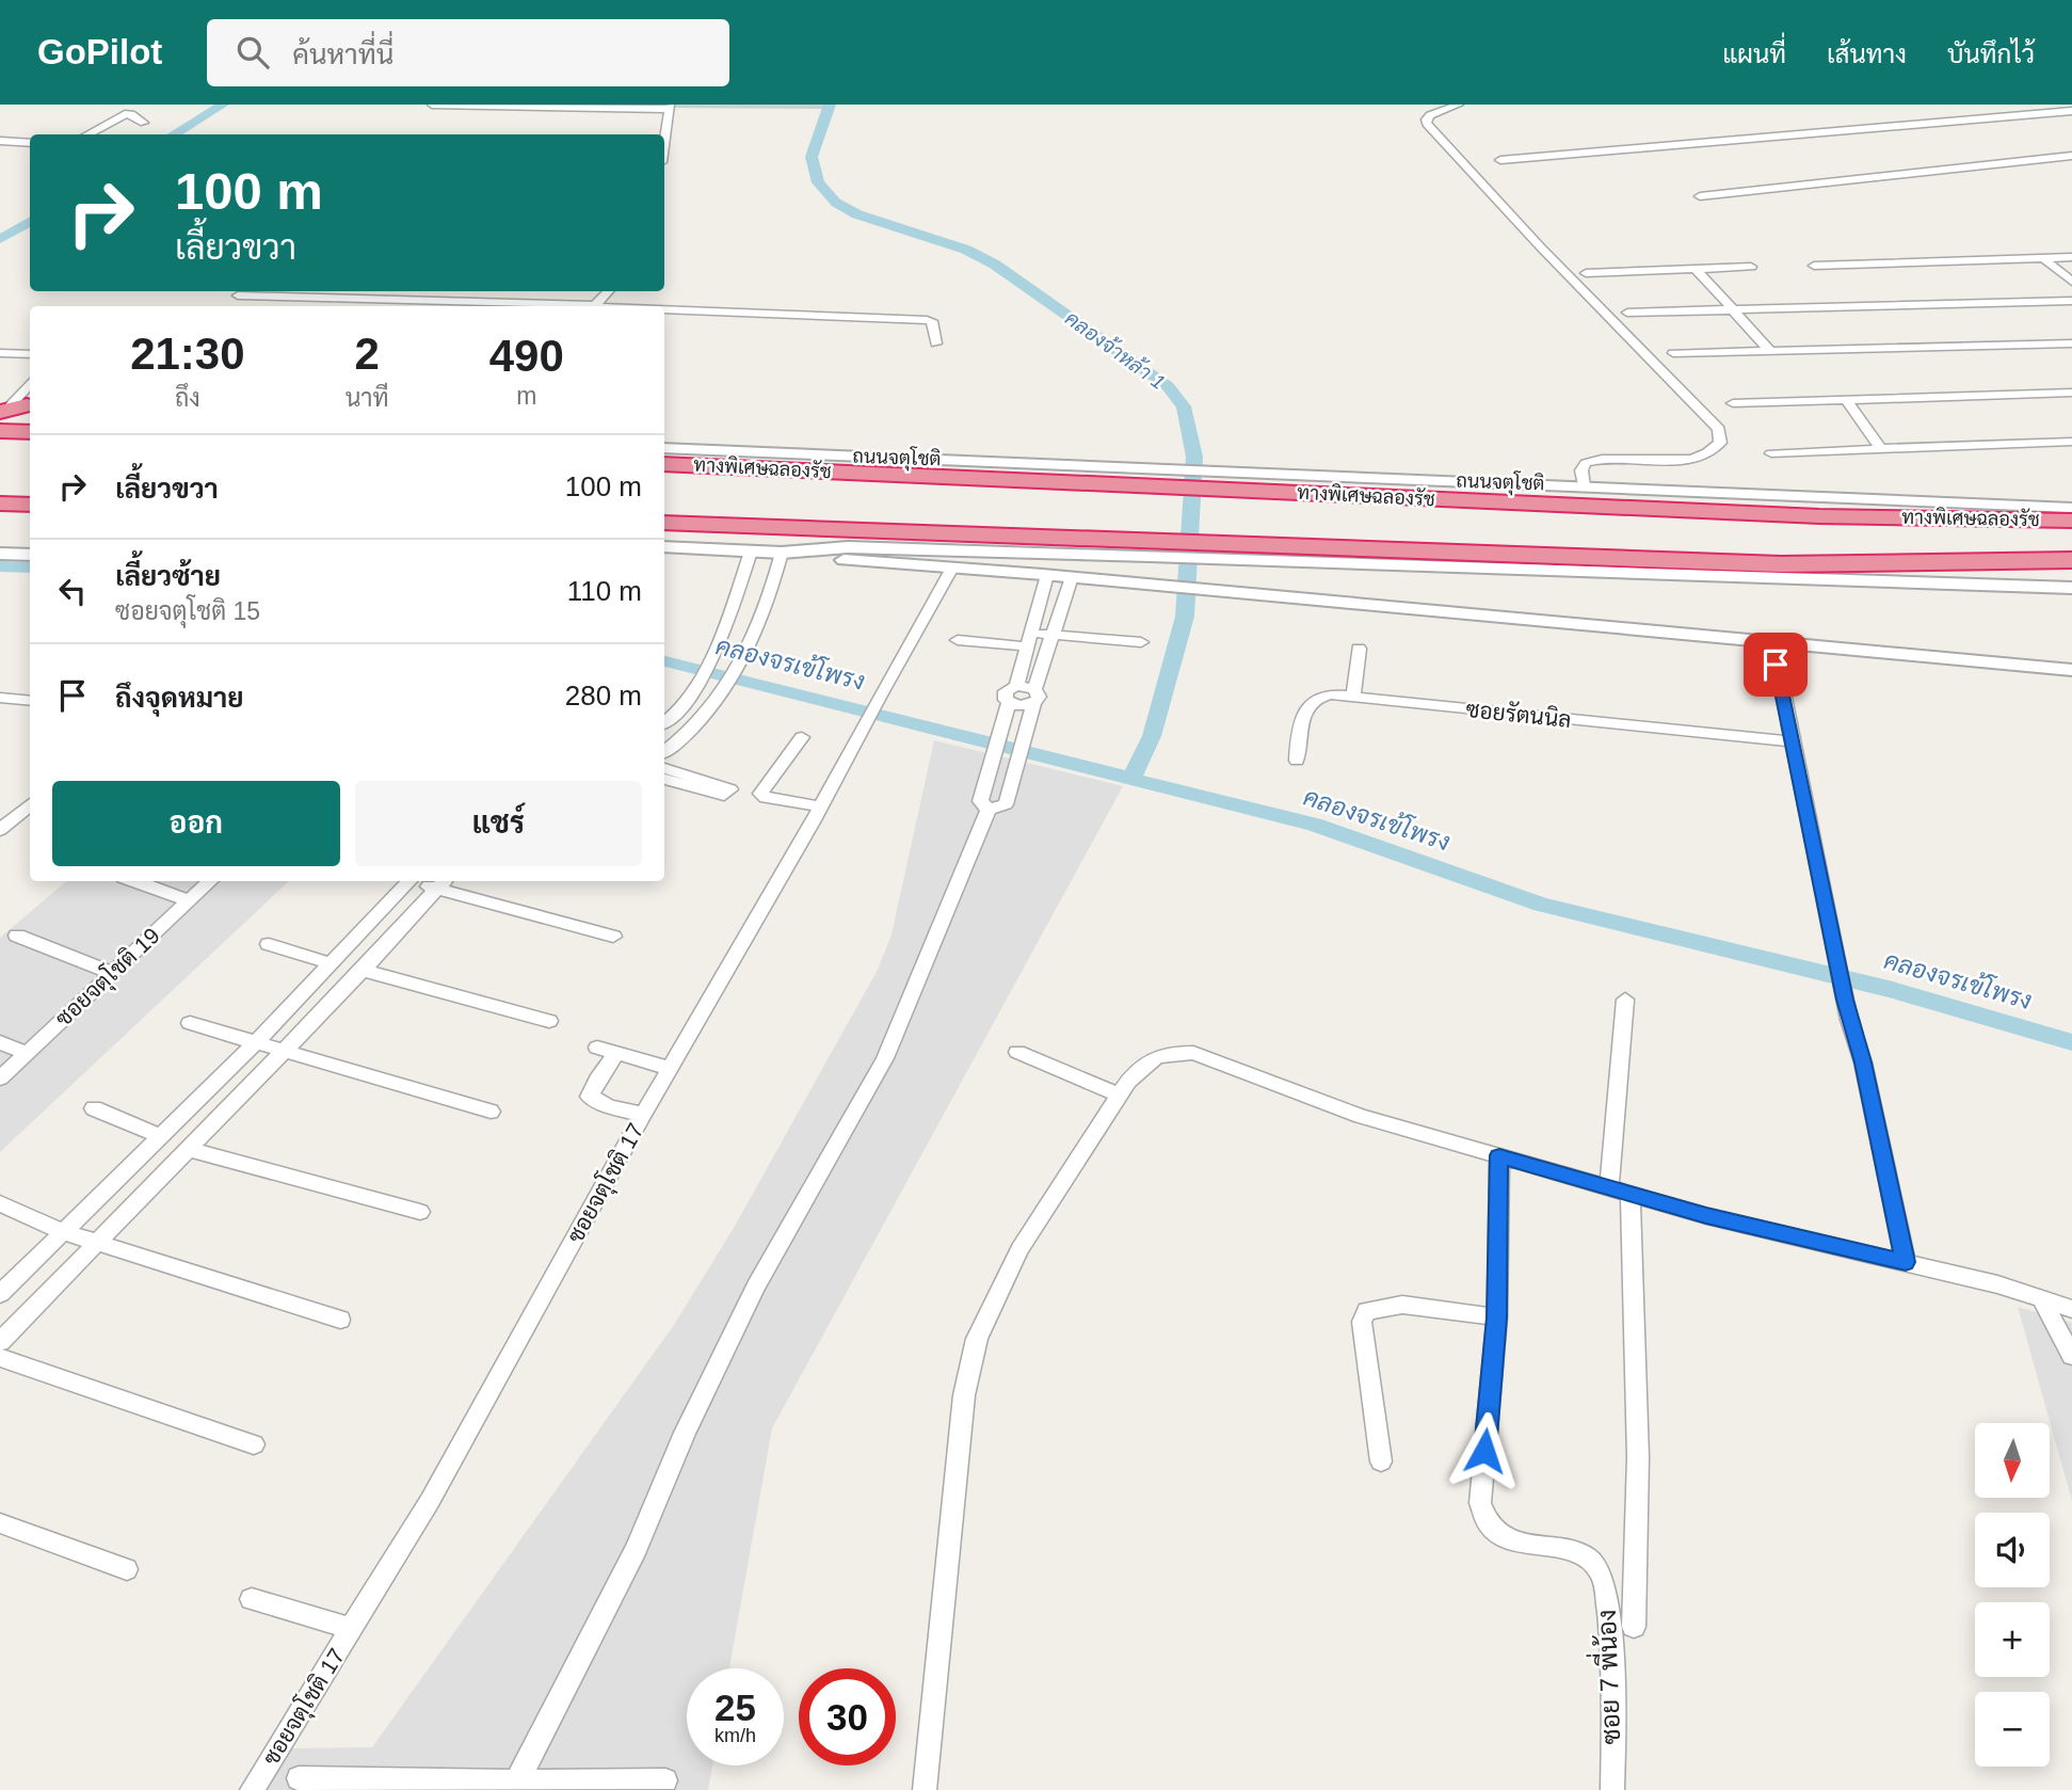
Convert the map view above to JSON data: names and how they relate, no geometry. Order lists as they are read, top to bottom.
{
  "streets": {
    "highway": ["ทางพิเศษฉลองรัช"],
    "street": [
      "ถนนจตุโชติ",
      "ซอยรัตนนิล",
      "ซอยจตุโชติ 19",
      "ซอยจตุโชติ 17",
      "ซอย 7 พี่น้อง"
    ]
  },
  "water": ["คลองจ้าหล้า 1", "คลองจรเข้โพรง"],
  "north": "bottom",
  "page": {
    "header": "GoPilot",
    "search": "ค้นหาที่นี่",
    "nav": ["แผนที่", "เส้นทาง", "บันทึกไว้"],
    "turn": ["100 m", "เลี้ยวขวา"],
    "eta": [
      "21:30",
      "ถึง",
      "2",
      "นาที",
      "490",
      "m"
    ],
    "list": [
      {
        "name": "เลี้ยวขวา",
        "value": "100 m"
      },
      {
        "name": "เลี้ยวซ้าย",
        "note": "ซอยจตุโชติ 15",
        "value": "110 m"
      },
      {
        "name": "ถึงจุดหมาย",
        "value": "280 m"
      }
    ],
    "buttons": ["ออก", "แชร์"],
    "map_buttons": ["+", "−"],
    "speed": "25 km/h",
    "limit": "30"
  }
}
